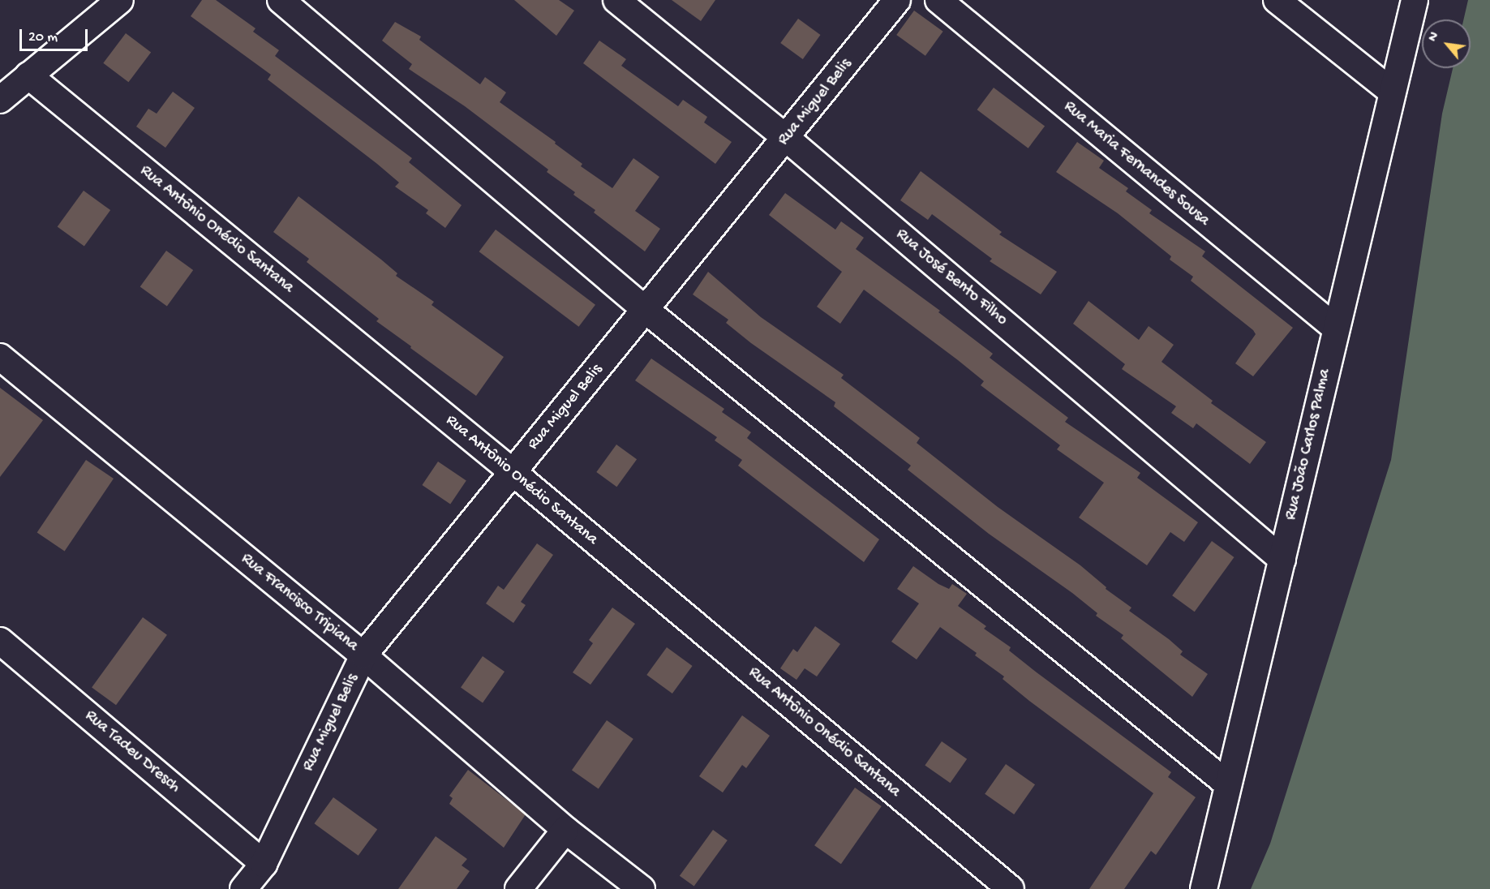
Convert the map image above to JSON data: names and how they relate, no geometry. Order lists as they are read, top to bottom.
{
  "streets": {
    "street": [
      "Rua Miguel Belis",
      "Rua Maria Fernandes Sousa",
      "Rua Antônio Onédio Santana",
      "Rua José Bento Filho",
      "Rua João Carlos Palma",
      "Rua Francisco Tripiana",
      "Rua Tadeu Dresch"
    ]
  },
  "crossings": [
    ["Rua Miguel Belis", "Rua Antônio Onédio Santana"],
    ["Rua Miguel Belis", "Rua José Bento Filho"],
    ["Rua Miguel Belis", "Rua Francisco Tripiana"],
    ["Rua Miguel Belis", "Rua Tadeu Dresch"],
    ["Rua Maria Fernandes Sousa", "Rua João Carlos Palma"],
    ["Rua José Bento Filho", "Rua João Carlos Palma"]
  ],
  "scale_bar": "20 m",
  "north": "top left"
}
